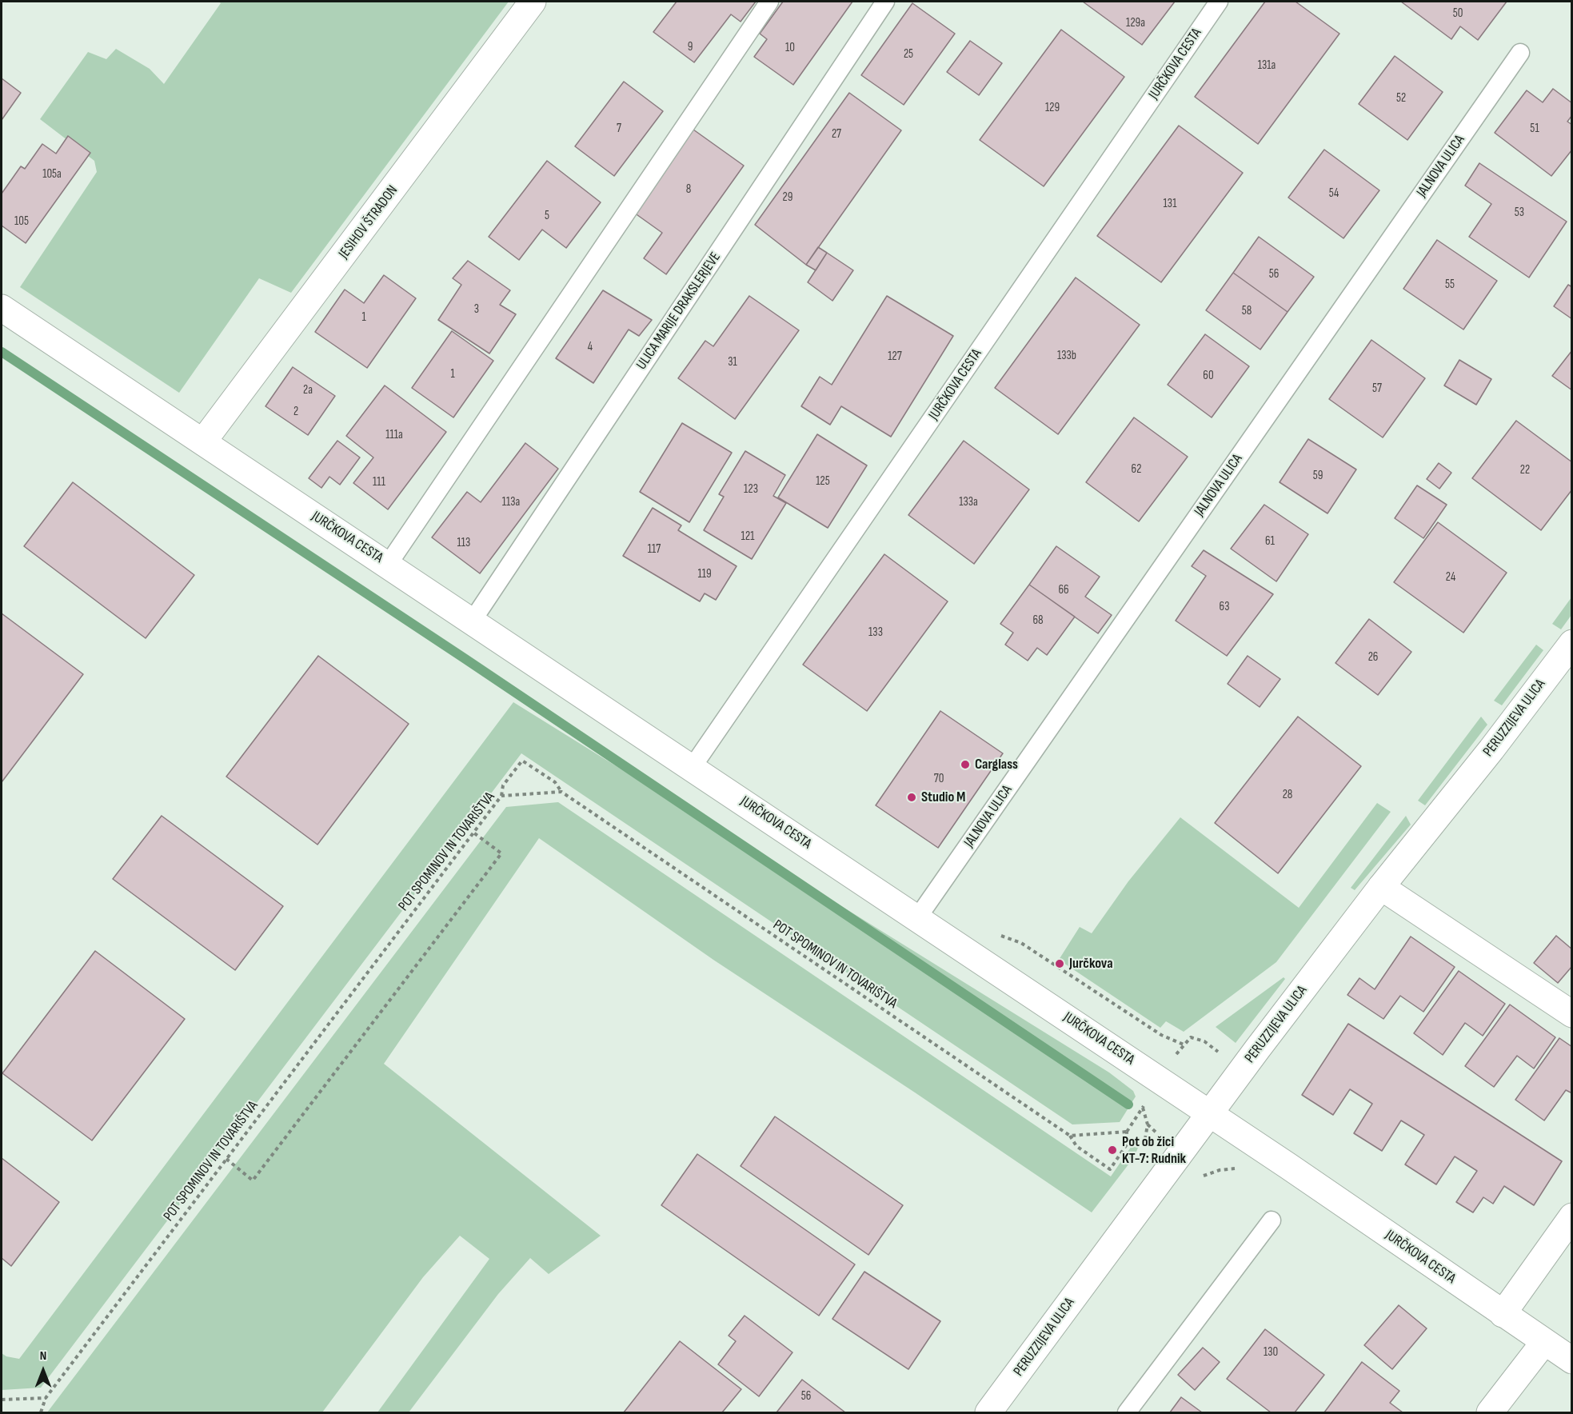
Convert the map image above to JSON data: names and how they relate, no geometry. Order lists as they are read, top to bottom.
{
  "streets": {
    "main road": ["JURČKOVA CESTA", "JESIHOV ŠTRADON", "PERUZZIJEVA ULICA"],
    "lane": ["JALNOVA ULICA", "ULICA MARIJE DRAKSLERJEVE"],
    "path": ["POT SPOMINOV IN TOVARIŠTVA"]
  },
  "crossings": [
    ["JURČKOVA CESTA", "JALNOVA ULICA"],
    ["JURČKOVA CESTA", "JESIHOV ŠTRADON"],
    ["JURČKOVA CESTA", "ULICA MARIJE DRAKSLERJEVE"],
    ["JURČKOVA CESTA", "PERUZZIJEVA ULICA"]
  ],
  "places": [
    "Carglass",
    "Studio M",
    "Jurčkova",
    "Pot ob žici KT-7: Rudnik"
  ],
  "house_numbers": [
    "50",
    "129a",
    "9",
    "10",
    "25",
    "131a",
    "52",
    "129",
    "7",
    "51",
    "27",
    "105a",
    "8",
    "54",
    "29",
    "131",
    "53",
    "5",
    "105",
    "56",
    "55",
    "3",
    "58",
    "1",
    "4",
    "133b",
    "127",
    "31",
    "1",
    "60",
    "57",
    "2a",
    "2",
    "111a",
    "62",
    "22",
    "59",
    "125",
    "111",
    "123",
    "113a",
    "133a",
    "121",
    "61",
    "113",
    "117",
    "119",
    "24",
    "66",
    "63",
    "68",
    "133",
    "26",
    "70",
    "28",
    "130",
    "56"
  ],
  "north": "top"
}
